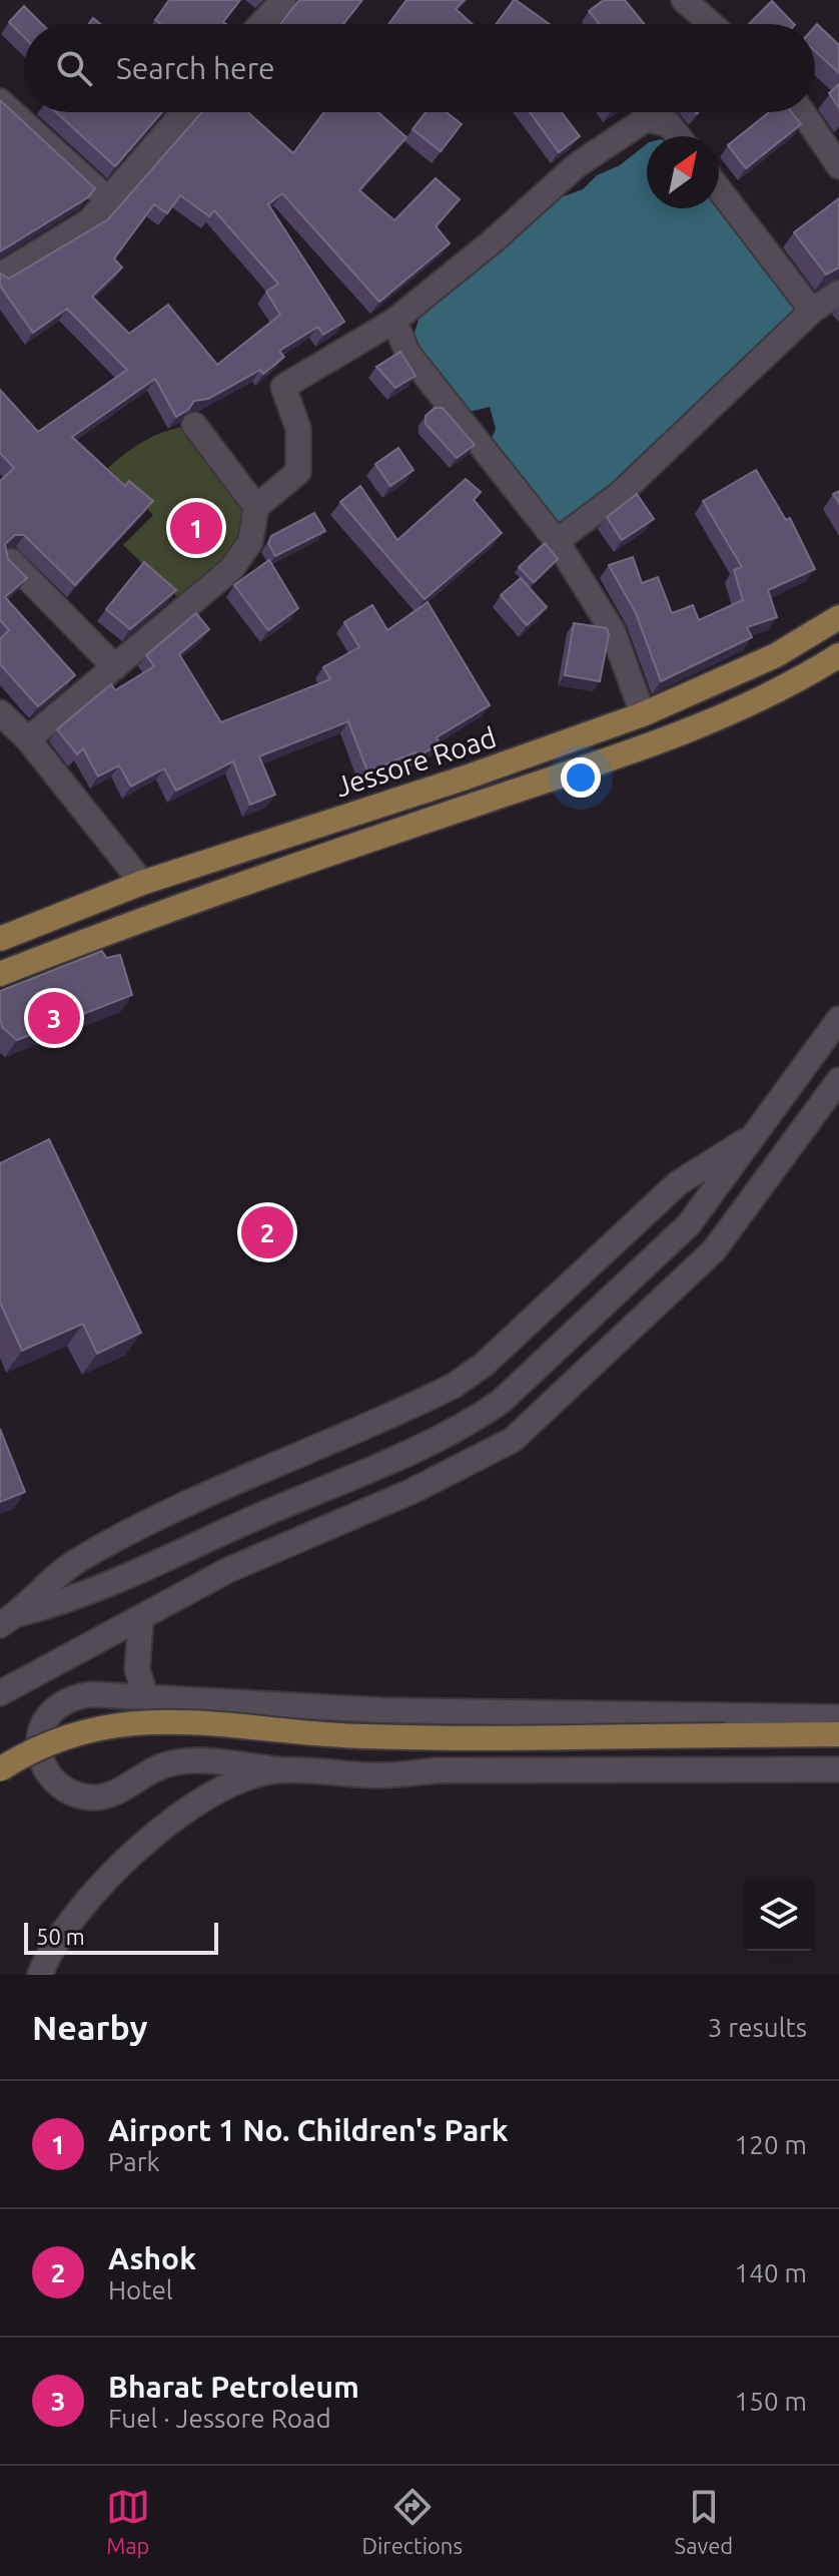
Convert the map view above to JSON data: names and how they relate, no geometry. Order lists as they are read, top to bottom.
{
  "streets": {
    "main road": ["Jessore Road"]
  },
  "scale_bar": "50 m",
  "north": "top right",
  "page": {
    "search": "Search here",
    "pins": ["1", "3", "2"],
    "scale": "50 m",
    "heading": ["Nearby", "3 results"],
    "list": [
      {
        "mark": "1",
        "name": "Airport 1 No. Children's Park",
        "note": "Park",
        "value": "120 m"
      },
      {
        "mark": "2",
        "name": "Ashok",
        "note": "Hotel",
        "value": "140 m"
      },
      {
        "mark": "3",
        "name": "Bharat Petroleum",
        "note": "Fuel · Jessore Road",
        "value": "150 m"
      }
    ],
    "nav": ["Map", "Directions", "Saved"]
  }
}
